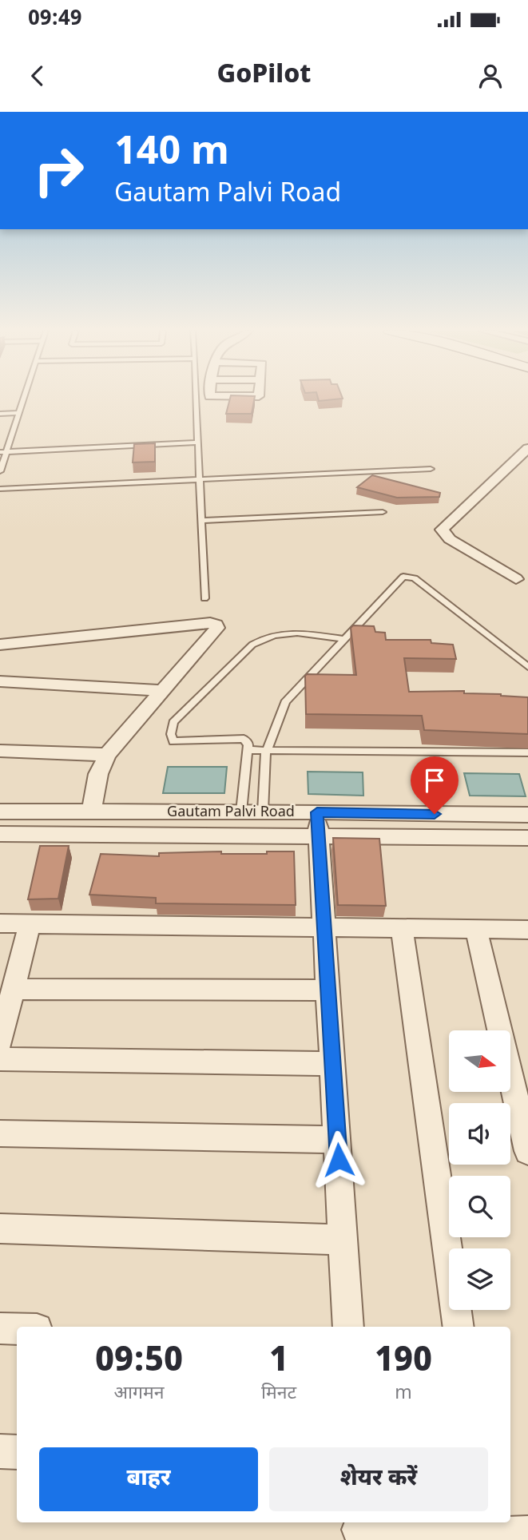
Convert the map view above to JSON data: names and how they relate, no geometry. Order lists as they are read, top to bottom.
{
  "streets": {
    "street": ["Gautam Palvi Road"]
  },
  "north": "right",
  "page": {
    "status": "09:49",
    "header": "GoPilot",
    "turn": ["140 m", "Gautam Palvi Road"],
    "eta": [
      "09:50",
      "आगमन",
      "1",
      "मिनट",
      "190",
      "m"
    ],
    "buttons": ["बाहर", "शेयर करें"]
  }
}
